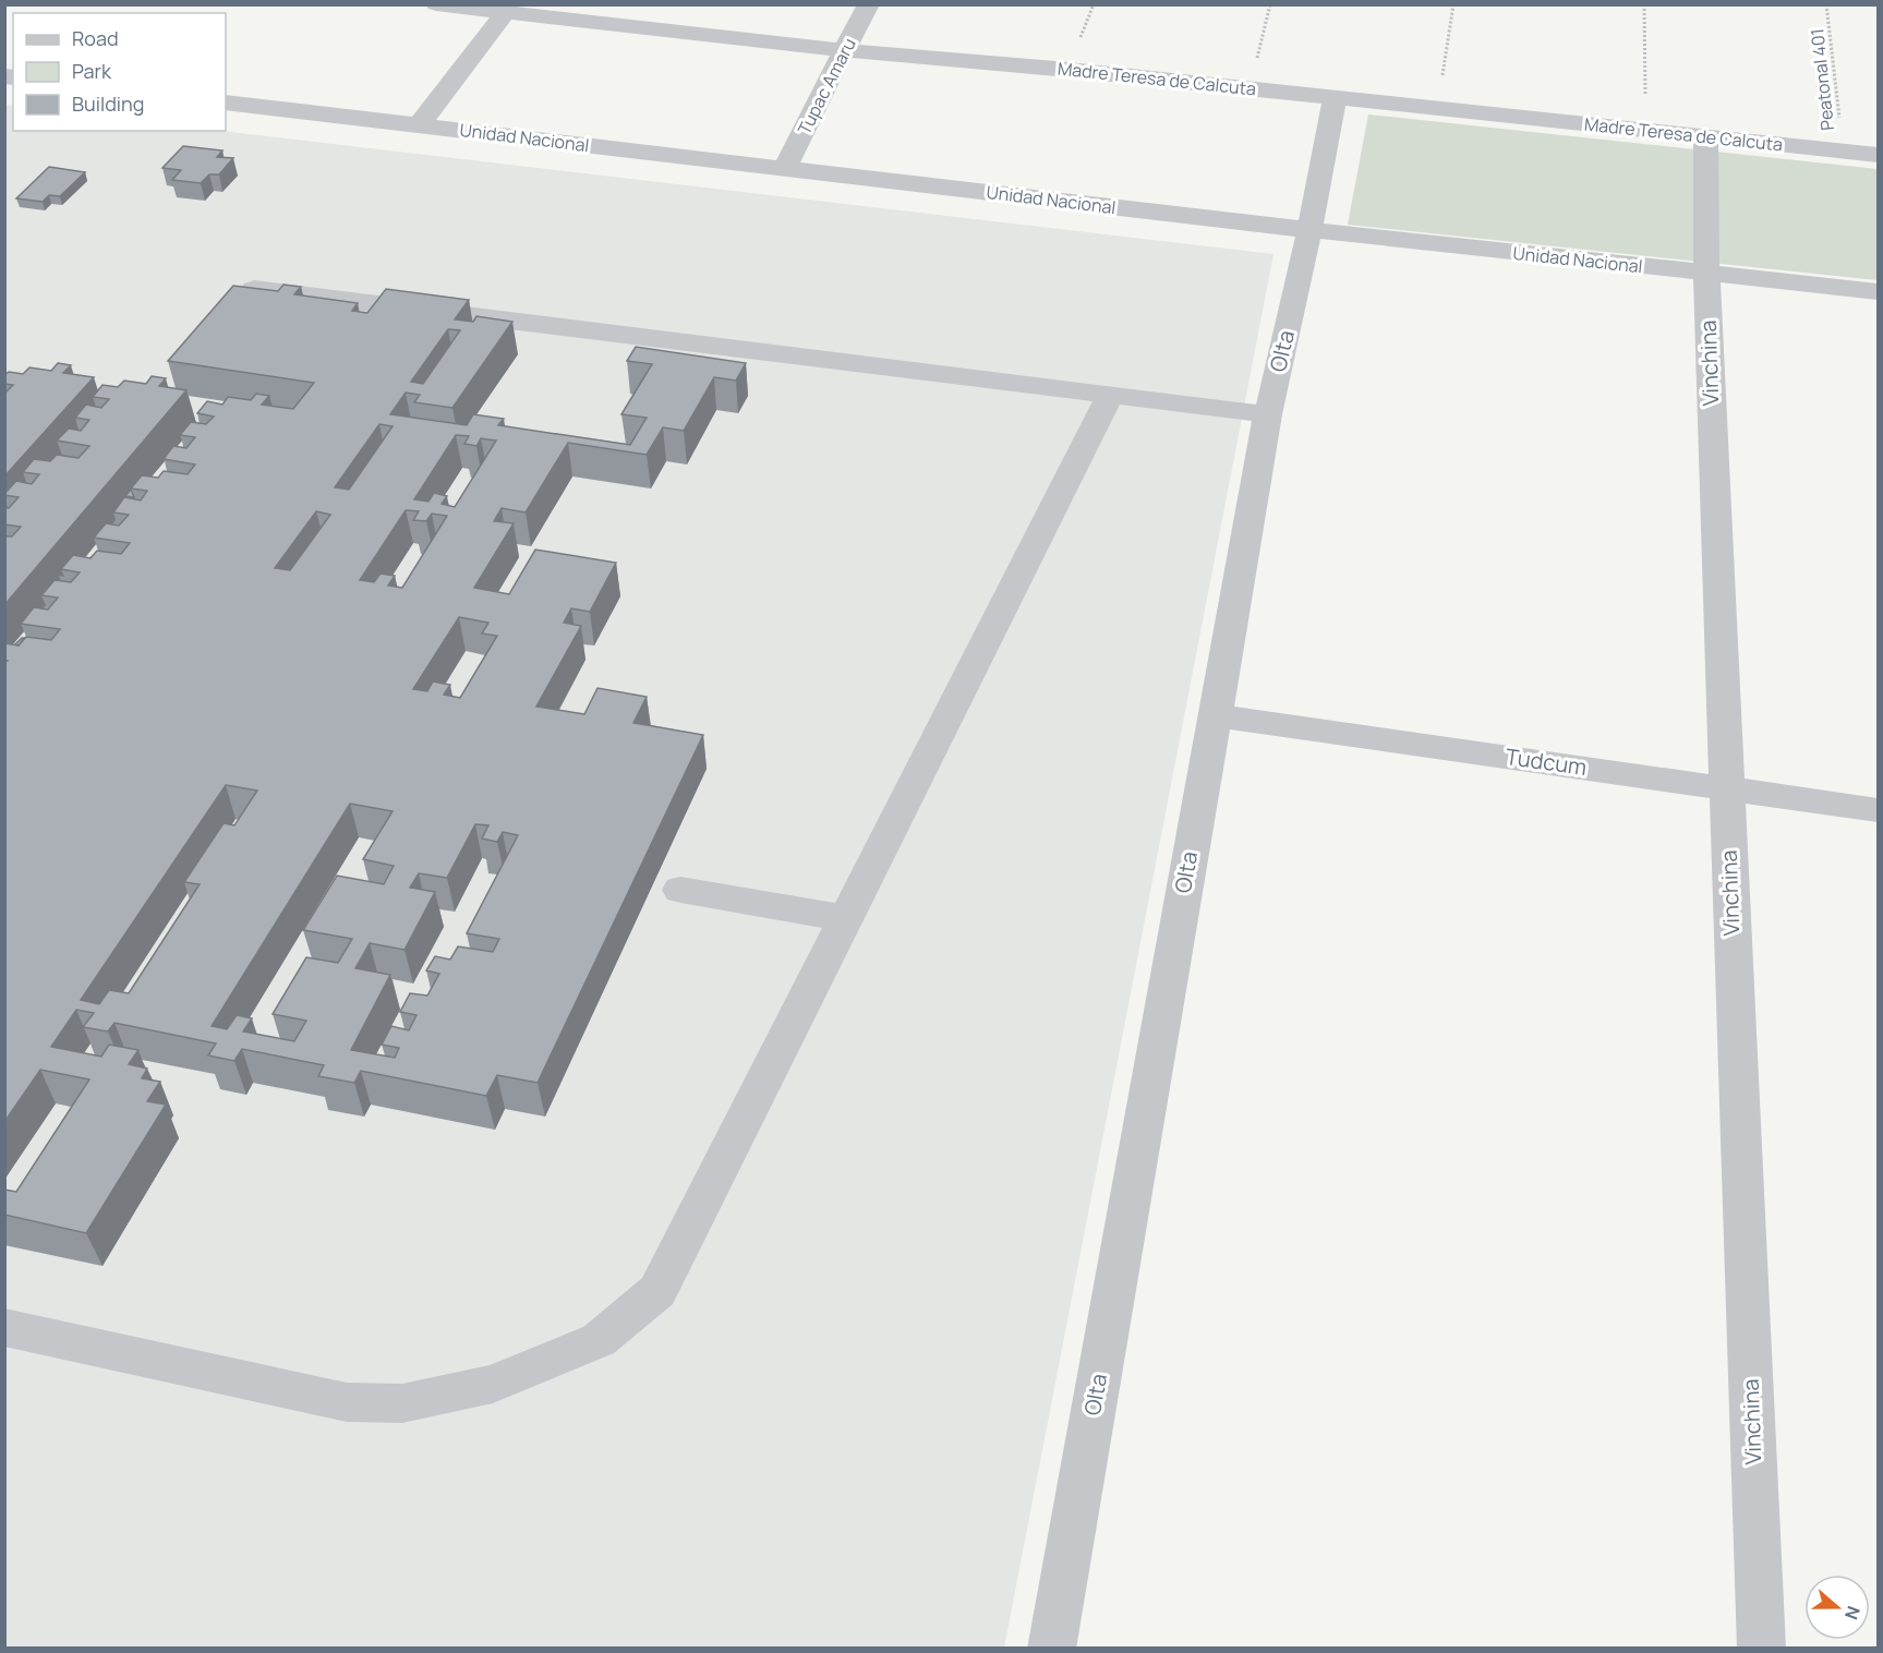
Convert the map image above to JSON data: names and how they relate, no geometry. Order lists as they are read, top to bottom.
{
  "streets": {
    "street": [
      "Madre Teresa de Calcuta",
      "Tupac Amaru",
      "Unidad Nacional",
      "Olta",
      "Vinchina",
      "Tudcum"
    ],
    "path": ["Peatonal 401"]
  },
  "crossings": [
    ["Madre Teresa de Calcuta", "Peatonal 401"],
    ["Madre Teresa de Calcuta", "Tupac Amaru"],
    ["Madre Teresa de Calcuta", "Olta"],
    ["Madre Teresa de Calcuta", "Vinchina"],
    ["Tupac Amaru", "Unidad Nacional"],
    ["Unidad Nacional", "Olta"],
    ["Unidad Nacional", "Vinchina"],
    ["Olta", "Tudcum"],
    ["Vinchina", "Tudcum"]
  ],
  "legend": ["Road", "Park", "Building"],
  "north": "right"
}
